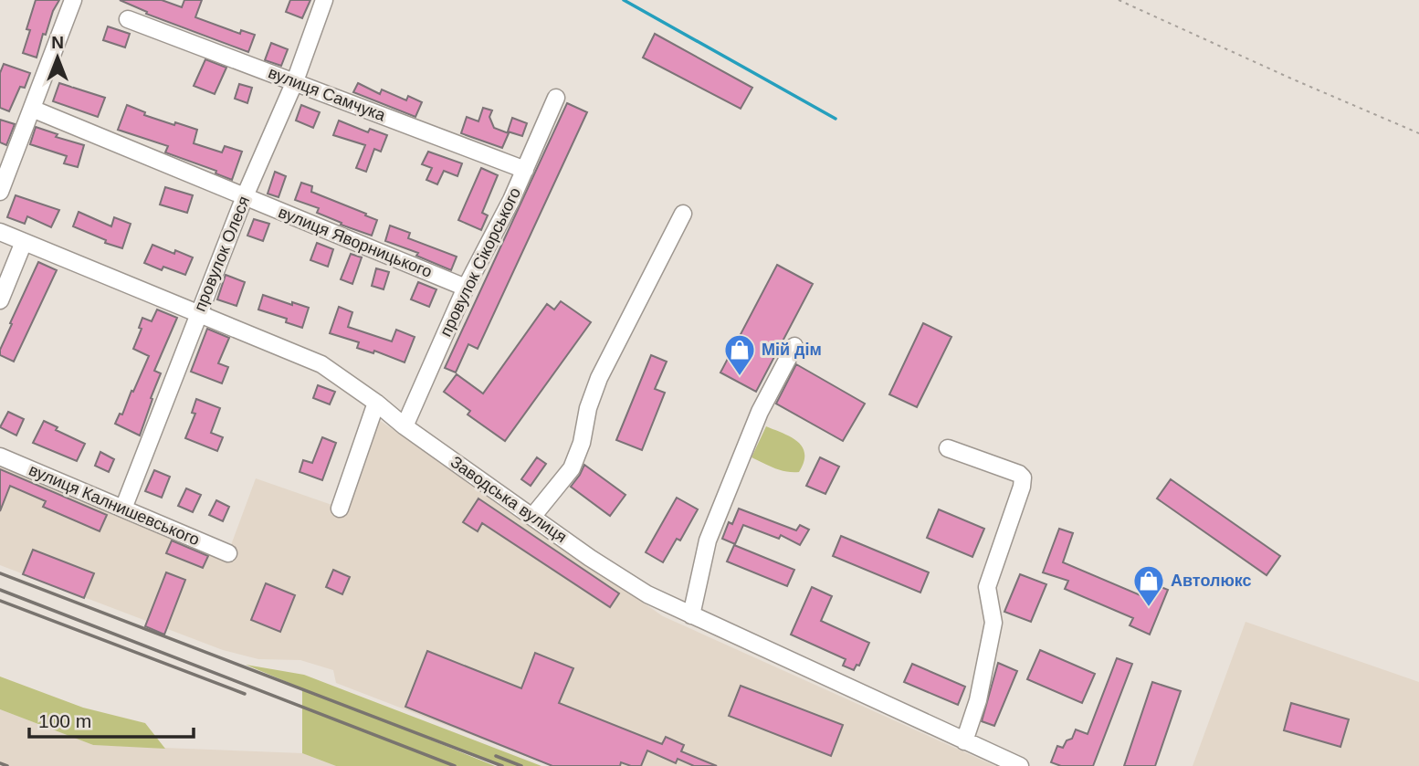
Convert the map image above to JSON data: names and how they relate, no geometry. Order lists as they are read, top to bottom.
{
  "streets": {
    "street": [
      "вулиця Самчука",
      "вулиця Яворницького",
      "провулок Олеся",
      "провулок Сікорського",
      "Заводська вулиця",
      "вулиця Калнишевського"
    ]
  },
  "crossings": [
    ["вулиця Самчука", "провулок Олеся"],
    ["вулиця Самчука", "провулок Сікорського"],
    ["вулиця Яворницького", "провулок Олеся"],
    ["вулиця Яворницького", "провулок Сікорського"],
    ["провулок Олеся", "Заводська вулиця"],
    ["провулок Олеся", "вулиця Калнишевського"],
    ["провулок Сікорського", "Заводська вулиця"]
  ],
  "places": {
    "shop": ["Мій дім", "Автолюкс"]
  },
  "scale_bar": "100 m",
  "north": "top"
}
